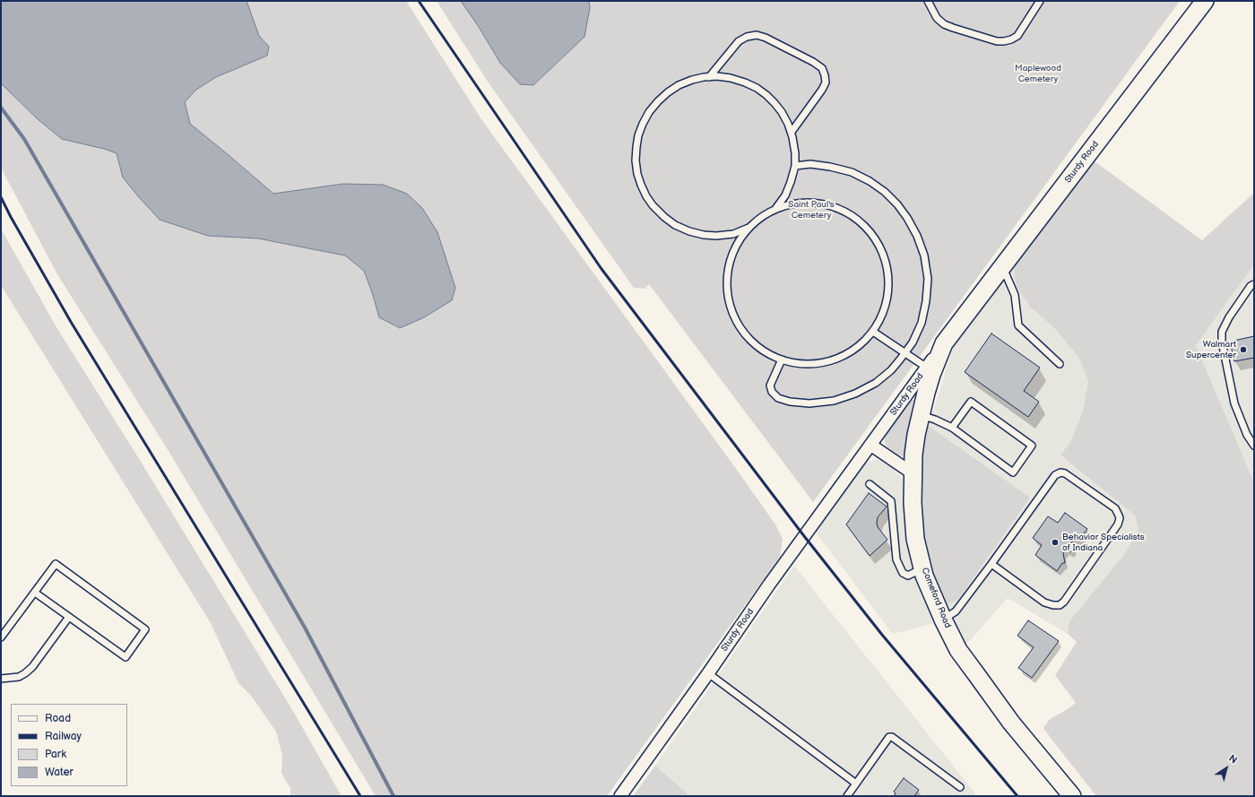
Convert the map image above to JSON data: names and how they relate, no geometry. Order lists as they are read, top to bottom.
{
  "streets": {
    "street": ["Sturdy Road", "Comeford Road"]
  },
  "crossings": [
    ["Sturdy Road", "Comeford Road"]
  ],
  "parks": ["Maplewood Cemetery", "Saint Paul's Cemetery"],
  "places": ["Walmart Supercenter", "Behavior Specialists of Indiana"],
  "legend": [
    "Road",
    "Railway",
    "Park",
    "Water"
  ],
  "north": "top right"
}
